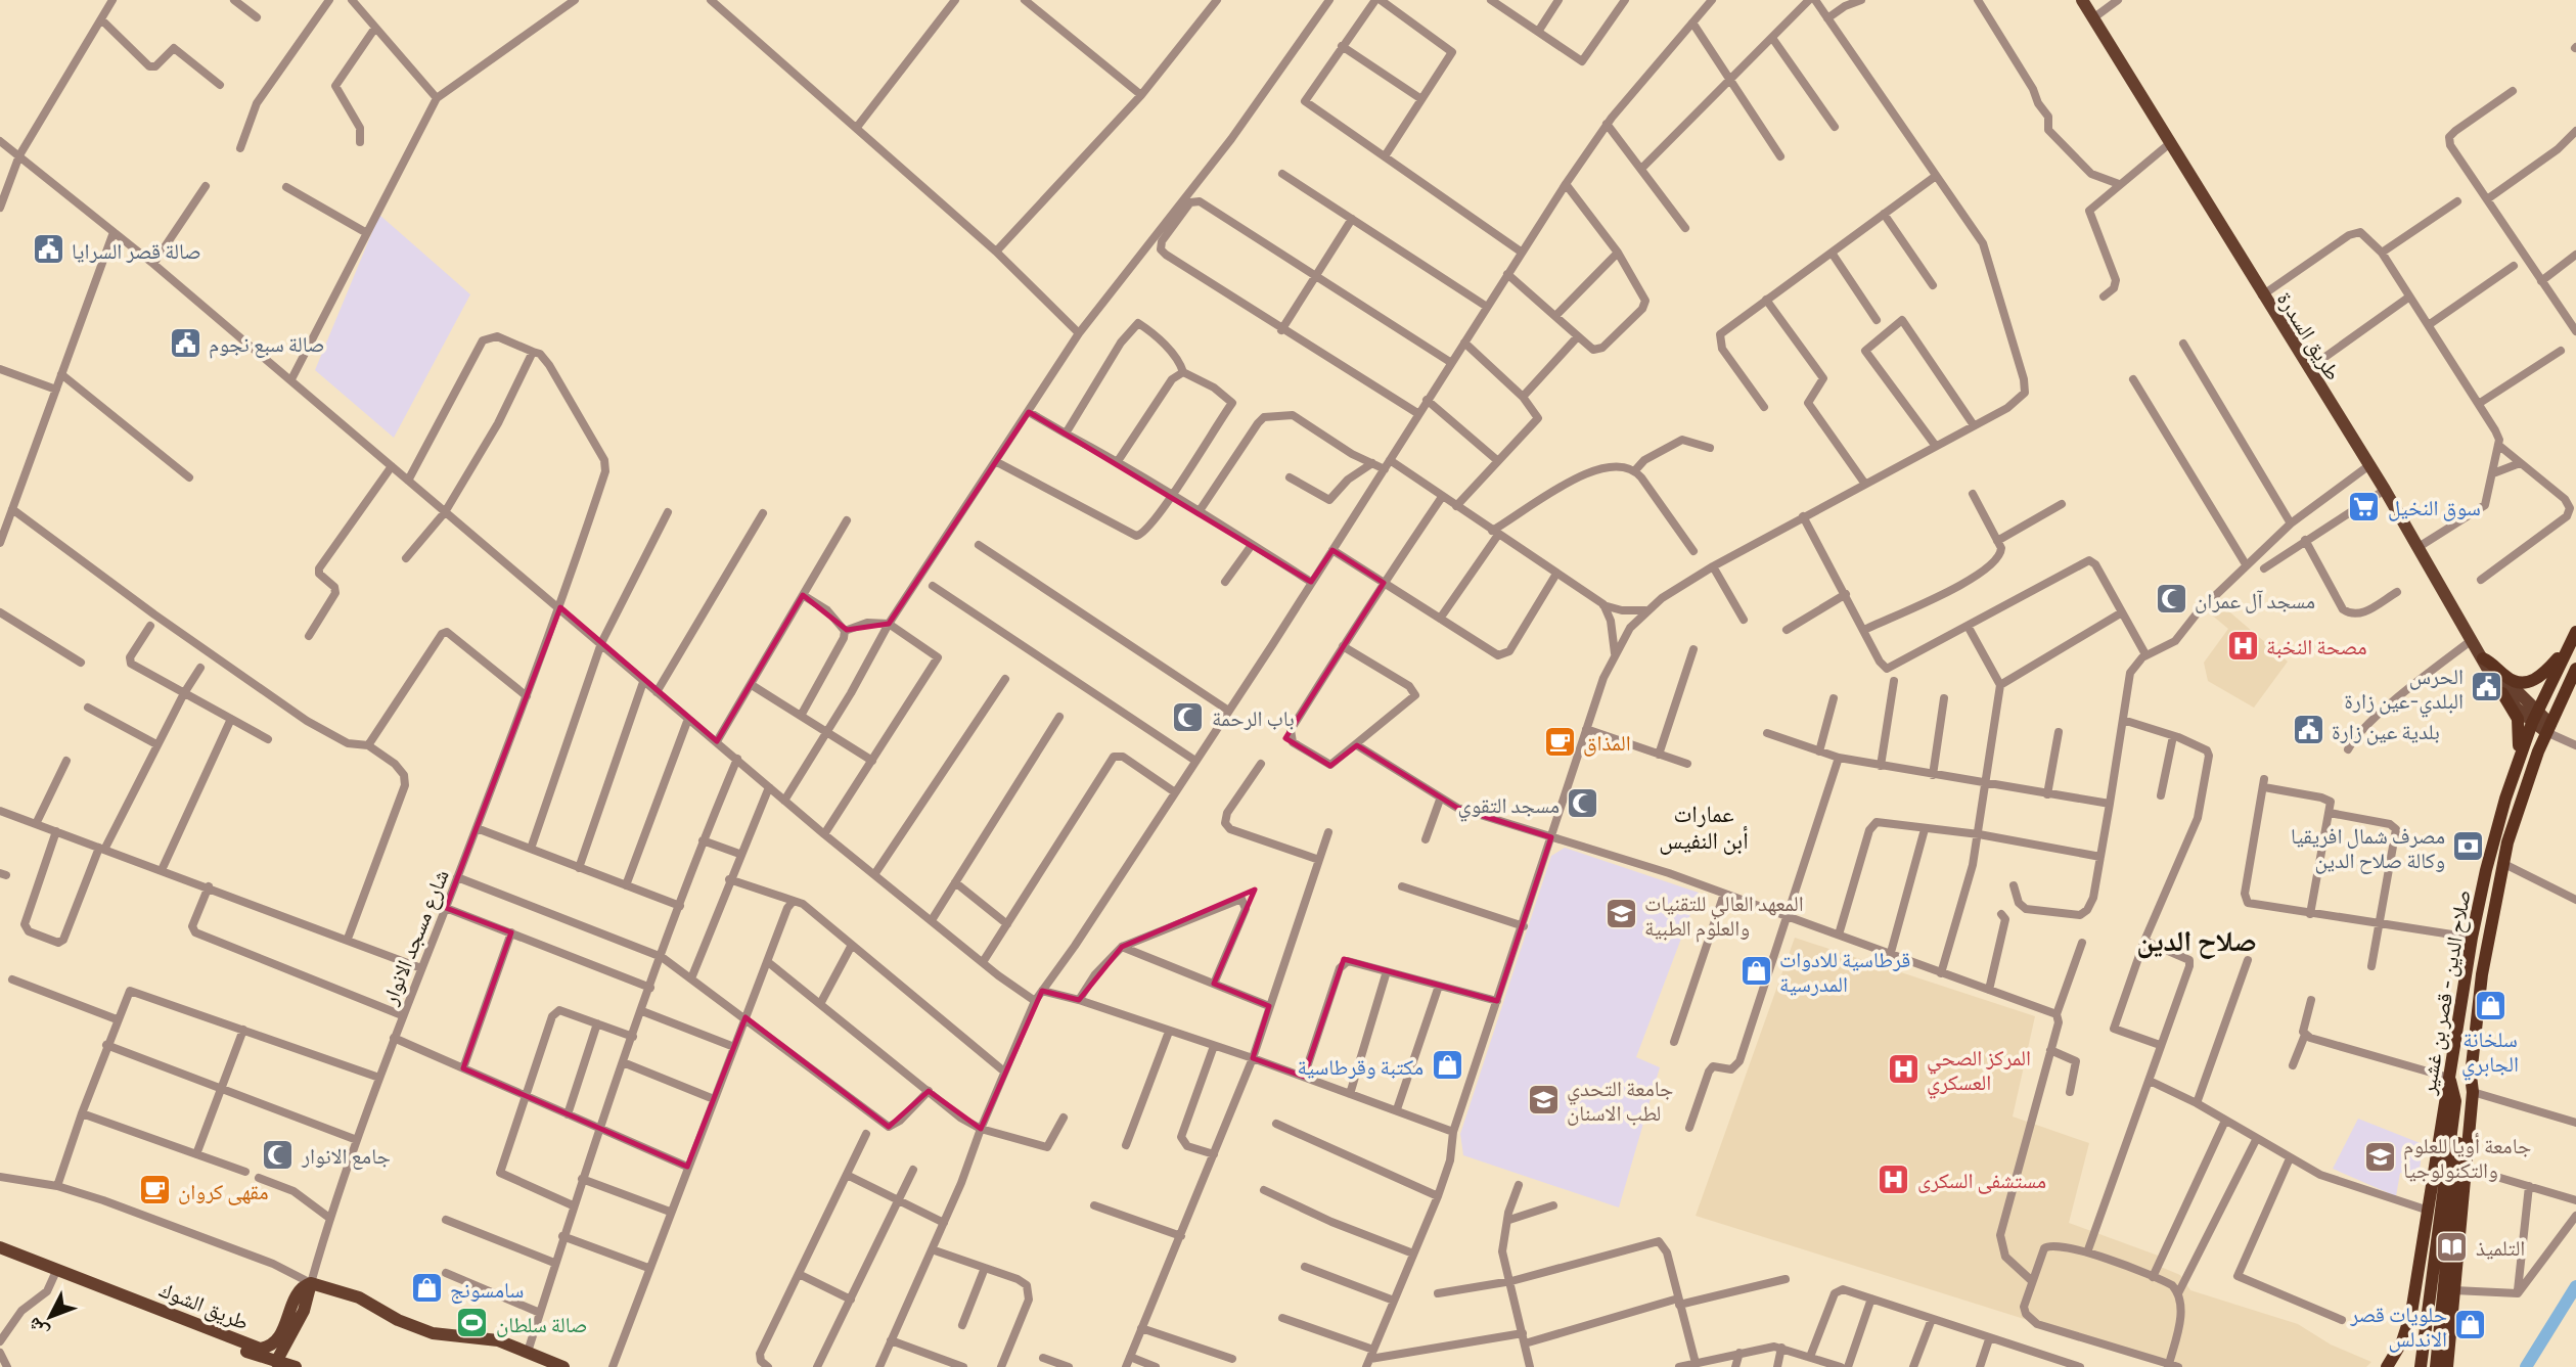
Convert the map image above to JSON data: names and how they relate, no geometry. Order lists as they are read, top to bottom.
{
  "streets": {
    "highway": ["صلاح الدين - قصر بن غشير"],
    "main road": ["طريق السدرة", "طريق الشوك"],
    "street": ["شارع مسجد الانوار"]
  },
  "crossings": [
    ["طريق السدرة", "صلاح الدين - قصر بن غشير"],
    ["شارع مسجد الانوار", "طريق الشوك"]
  ],
  "districts": ["عمارات أبن النفيس", "صلاح الدين"],
  "places": {
    "public building": [
      "صالة قصر السرايا",
      "صالة سبع نجوم",
      "الحرس البلدي-عين زارة",
      "بلدية عين زارة"
    ],
    "supermarket": ["سوق النخيل"],
    "mosque": [
      "مسجد آل عمران",
      "باب الرحمة",
      "مسجد التقوي",
      "جامع الانوار"
    ],
    "hospital": ["مصحة النخبة", "المركز الصحي العسكري", "مستشفى السكرى"],
    "cafe": ["المذاق", "مقهى كروان"],
    "bank": ["مصرف شمال افريقيا وكالة صلاح الدين"],
    "school or university": ["المعهد العالي للتقنيات والعلوم الطبية", "جامعة التحدي لطب الاسنان", "جامعة أويا للعلوم والتكنولوجيا"],
    "shop": [
      "قرطاسية للادوات المدرسية",
      "سلخانة الجابري",
      "مكتبة وقرطاسية",
      "سامسونج",
      "حلويات قصر الاندلس"
    ],
    "library": ["التلميذ"],
    "sports": ["صالة سلطان"]
  },
  "north": "bottom left"
}
